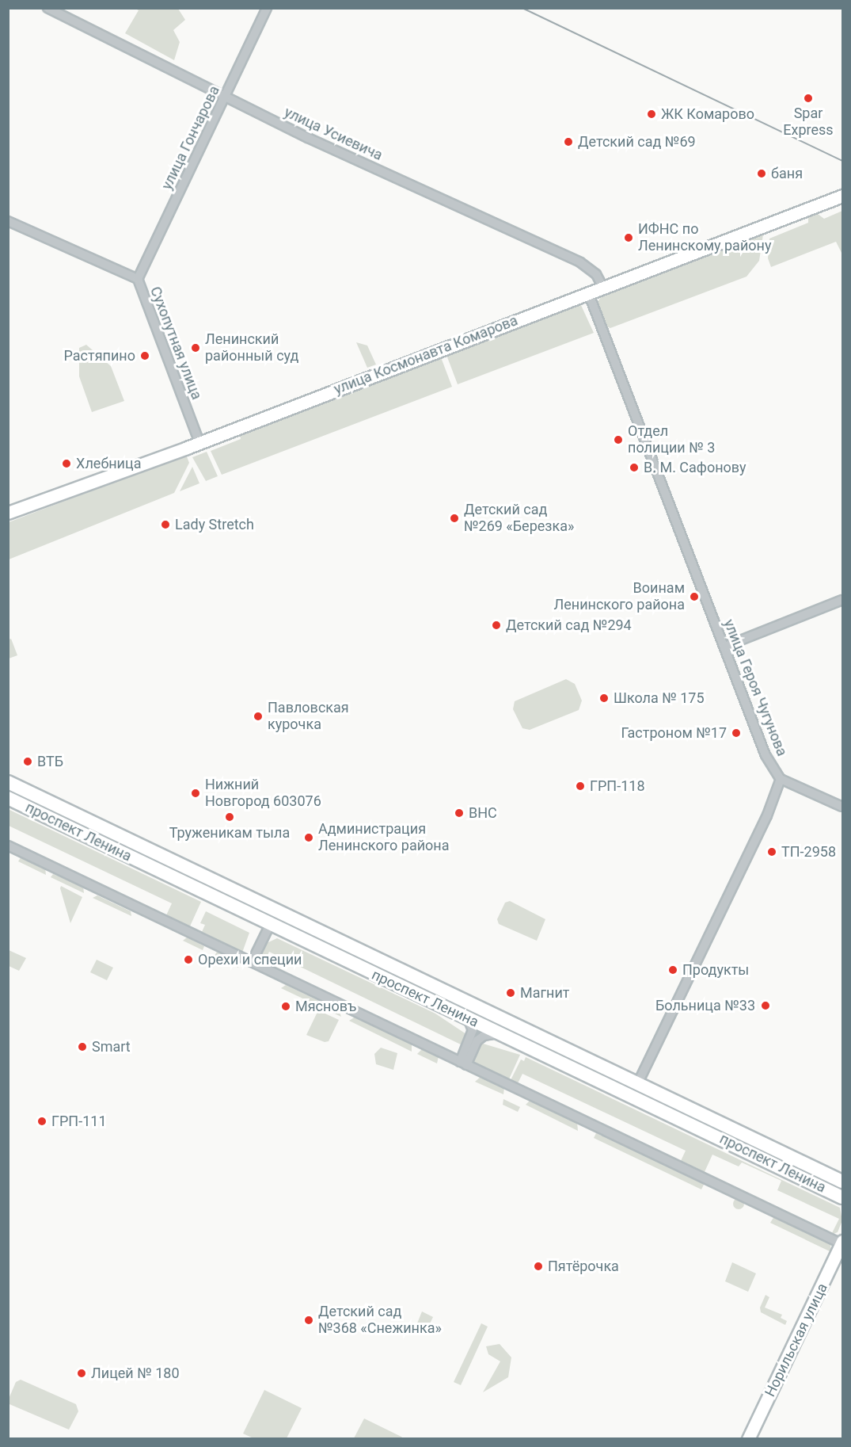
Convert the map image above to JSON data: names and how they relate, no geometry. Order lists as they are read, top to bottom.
{
  "streets": {
    "main road": ["проспект Ленина"],
    "street": [
      "улица Усиевича",
      "улица Гончарова",
      "Сухопутная улица",
      "улица Космонавта Комарова",
      "улица Героя Чугунова",
      "Норильская улица"
    ]
  },
  "crossings": [
    ["улица Усиевича", "улица Гончарова"],
    ["улица Усиевича", "улица Космонавта Комарова"],
    ["улица Гончарова", "Сухопутная улица"],
    ["Сухопутная улица", "улица Космонавта Комарова"],
    ["улица Космонавта Комарова", "улица Героя Чугунова"],
    ["улица Героя Чугунова", "проспект Ленина"]
  ],
  "places": [
    "Spar Express",
    "ЖК Комарово",
    "Детский сад №69",
    "баня",
    "ИФНС по Ленинскому району",
    "Ленинский районный суд",
    "Растяпино",
    "Отдел полиции № 3",
    "Хлебница",
    "В. М. Сафонову",
    "Детский сад №269 «Березка»",
    "Lady Stretch",
    "Воинам Ленинского района",
    "Детский сад №294",
    "Школа № 175",
    "Павловская курочка",
    "Гастроном №17",
    "ВТБ",
    "ГРП-118",
    "Нижний Новгород 603076",
    "ВНС",
    "Труженикам тыла",
    "Администрация Ленинского района",
    "ТП-2958",
    "Орехи и специи",
    "Продукты",
    "Магнит",
    "Больница №33",
    "Мясновъ",
    "Smart",
    "ГРП-111",
    "Пятёрочка",
    "Детский сад №368 «Снежинка»",
    "Лицей № 180"
  ]
}
